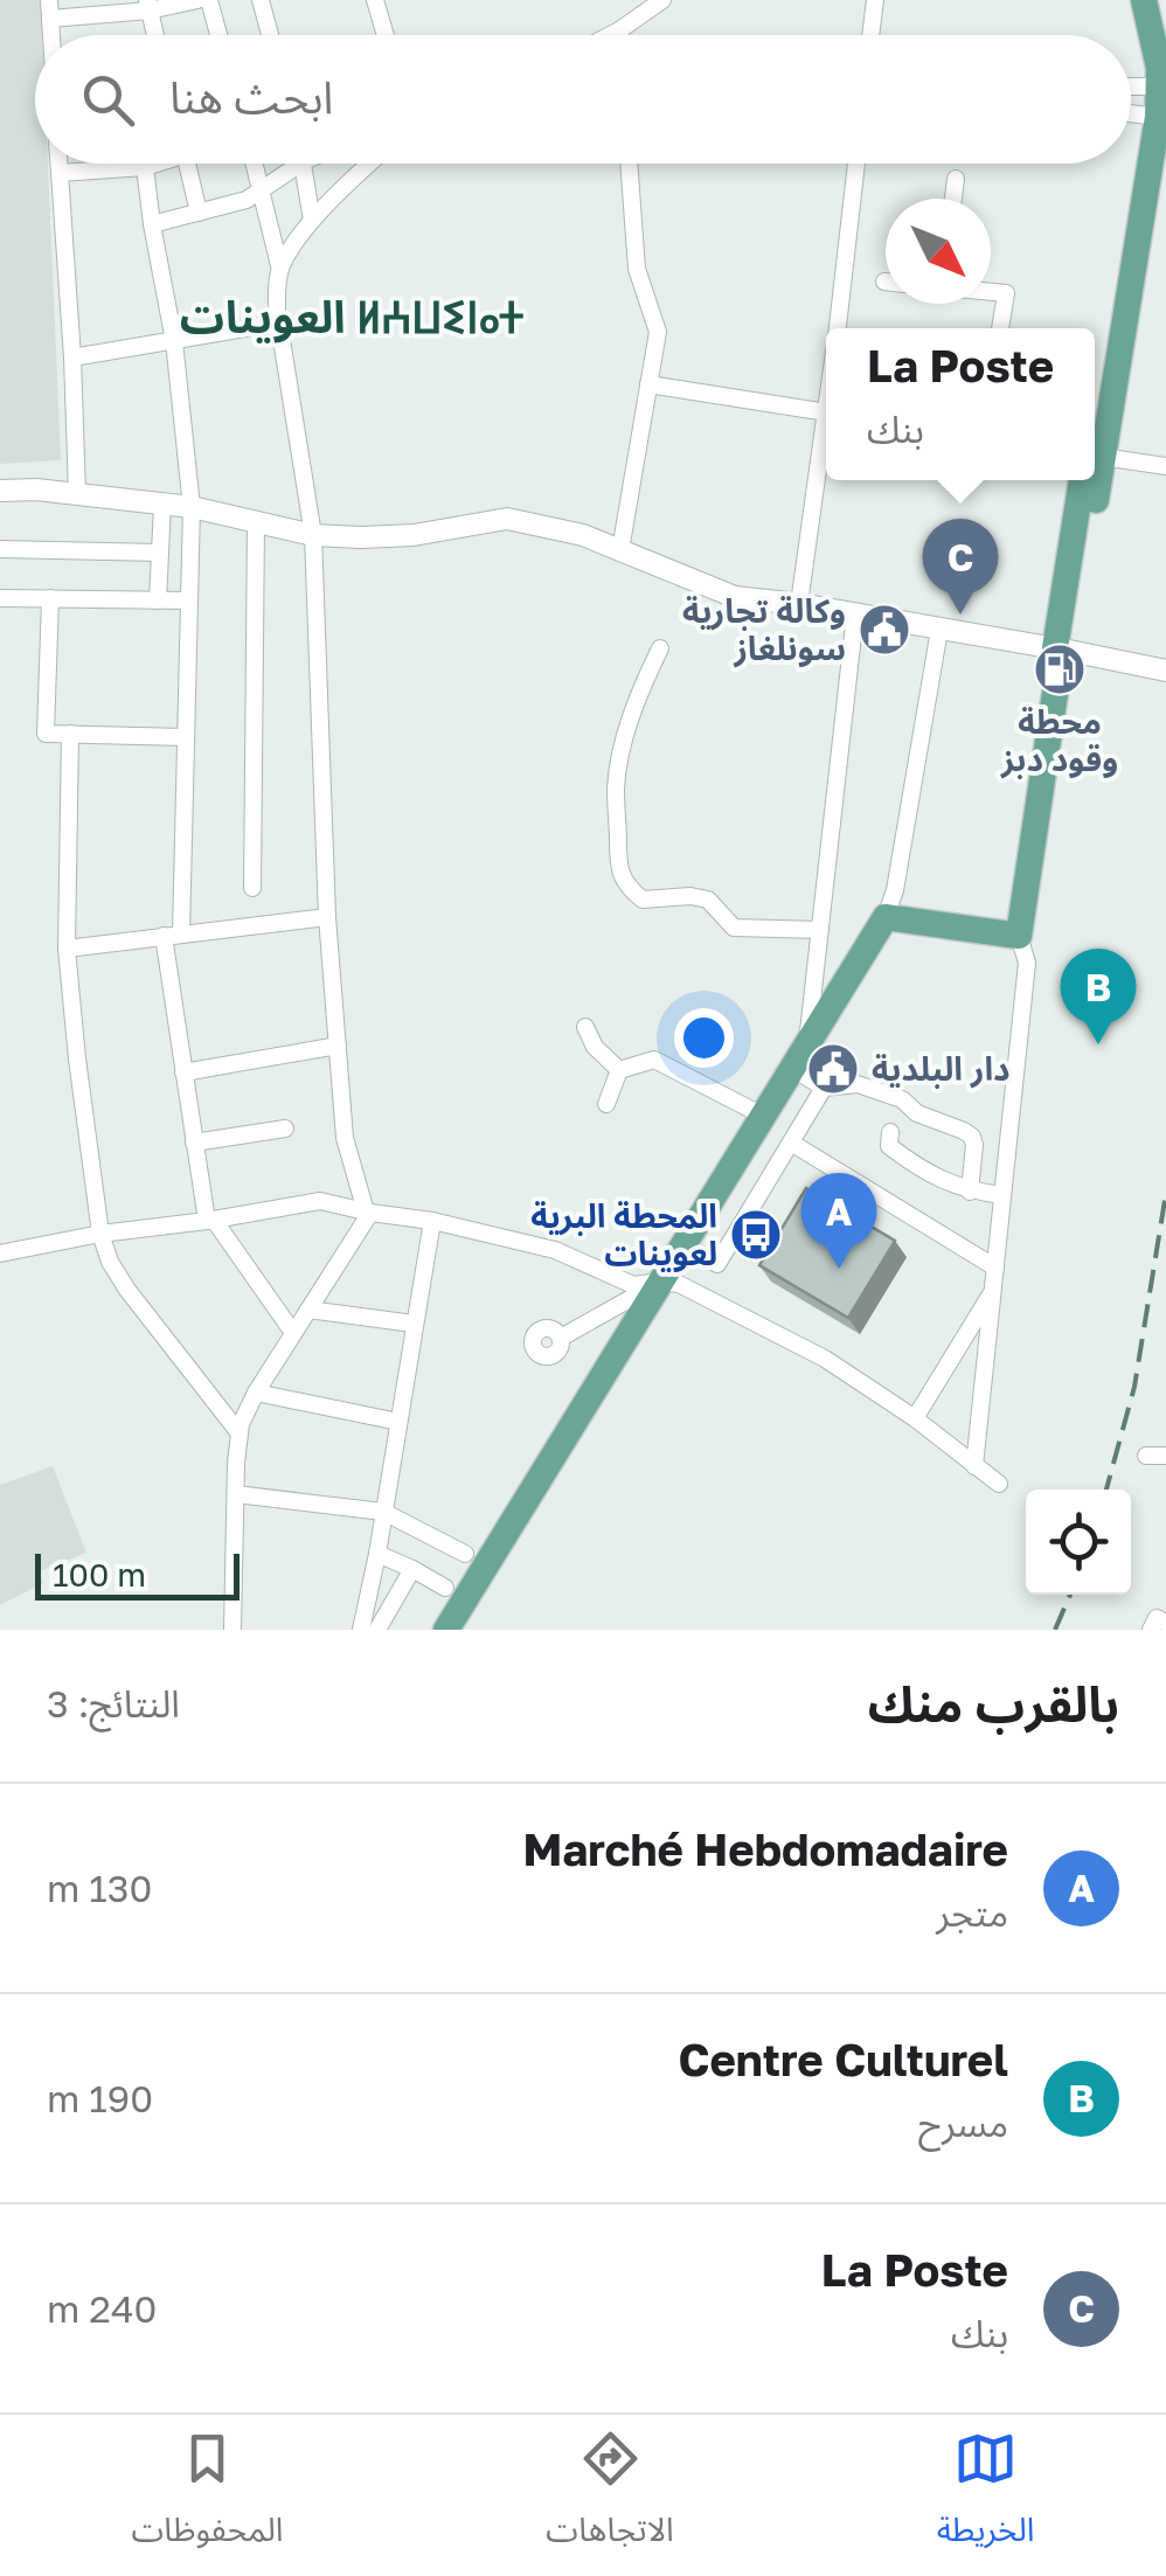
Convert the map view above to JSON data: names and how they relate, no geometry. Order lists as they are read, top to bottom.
{
  "districts": ["العوينات ⵍⵄⵡⵉⵏⴰⵜ"],
  "places": {
    "public building": ["وكالة تجارية سونلغاز", "دار البلدية"],
    "fuel station": ["محطة وقود دبز"],
    "bus stop": ["المحطة البرية لعوينات"]
  },
  "scale_bar": "100 m",
  "north": "bottom right",
  "page": {
    "search": "ابحث هنا",
    "popup": ["La Poste", "بنك"],
    "pins": ["C", "B", "A"],
    "scale": "100 m",
    "heading": ["بالقرب منك", "النتائج: 3"],
    "list": [
      {
        "mark": "A",
        "name": "Marché Hebdomadaire",
        "note": "متجر",
        "value": "130 m"
      },
      {
        "mark": "B",
        "name": "Centre Culturel",
        "note": "مسرح",
        "value": "190 m"
      },
      {
        "mark": "C",
        "name": "La Poste",
        "note": "بنك",
        "value": "240 m"
      }
    ],
    "nav": ["الخريطة", "الاتجاهات", "المحفوظات"]
  }
}
